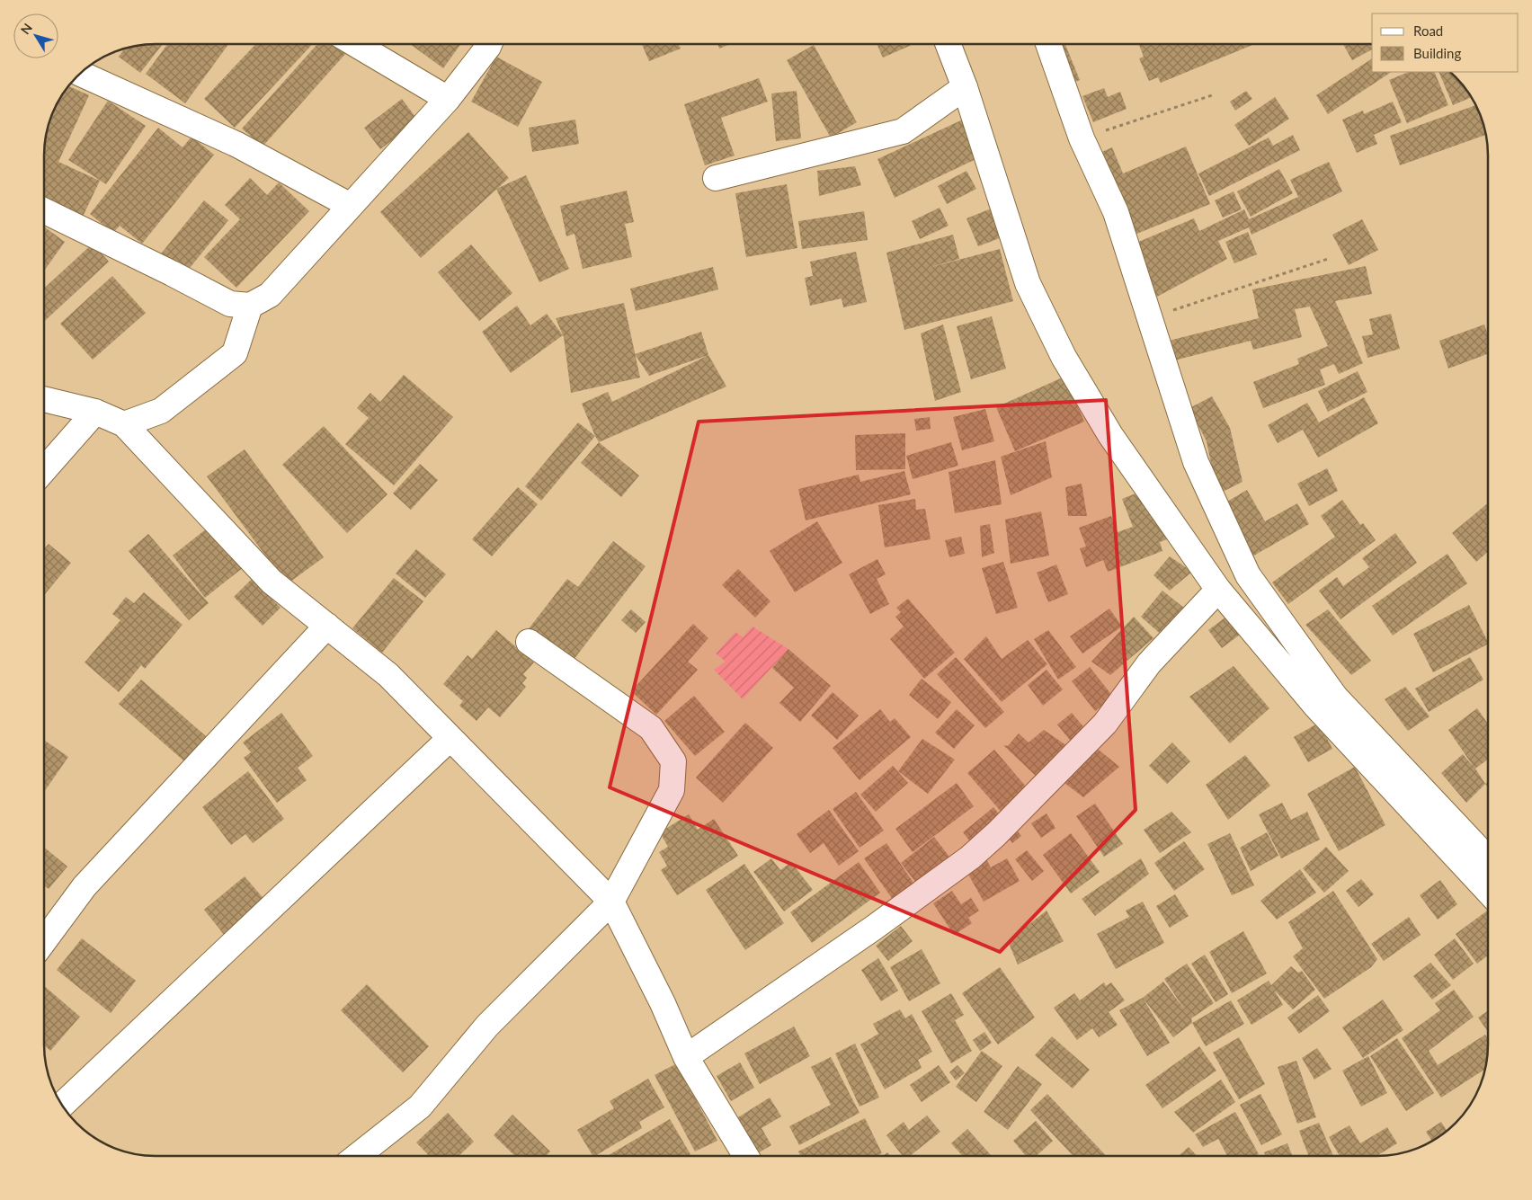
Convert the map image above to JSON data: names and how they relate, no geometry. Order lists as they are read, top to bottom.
{
  "legend": ["Road", "Building"],
  "north": "top left"
}
